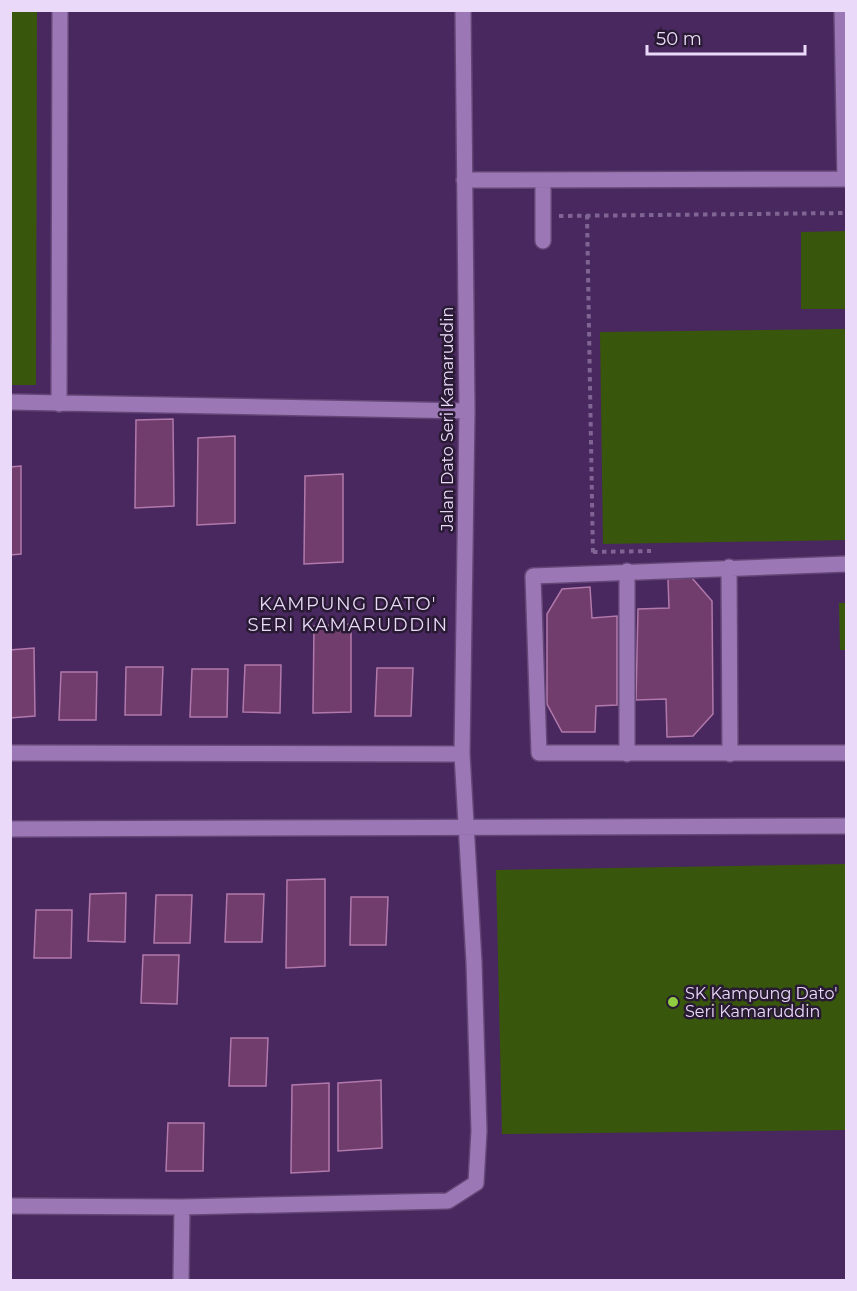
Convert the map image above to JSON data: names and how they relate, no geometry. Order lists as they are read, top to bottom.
{
  "streets": {
    "street": ["Jalan Dato Seri Kamaruddin"]
  },
  "districts": ["KAMPUNG DATO' SERI KAMARUDDIN"],
  "places": ["SK Kampung Dato' Seri Kamaruddin"],
  "scale_bar": "50 m"
}
